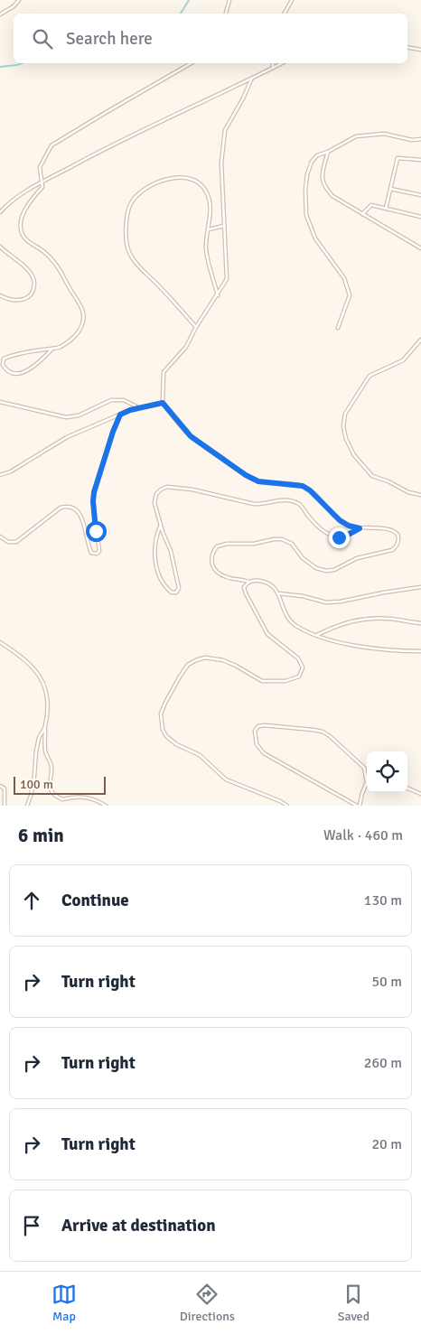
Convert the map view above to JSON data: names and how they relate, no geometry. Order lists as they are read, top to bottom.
{
  "scale_bar": "100 m",
  "page": {
    "search": "Search here",
    "scale": "100 m",
    "heading": ["6 min", "Walk · 460 m"],
    "list": [
      ["Continue", "130 m"],
      ["Turn right", "50 m"],
      ["Turn right", "260 m"],
      ["Turn right", "20 m"],
      "Arrive at destination"
    ],
    "nav": ["Map", "Directions", "Saved"]
  }
}
